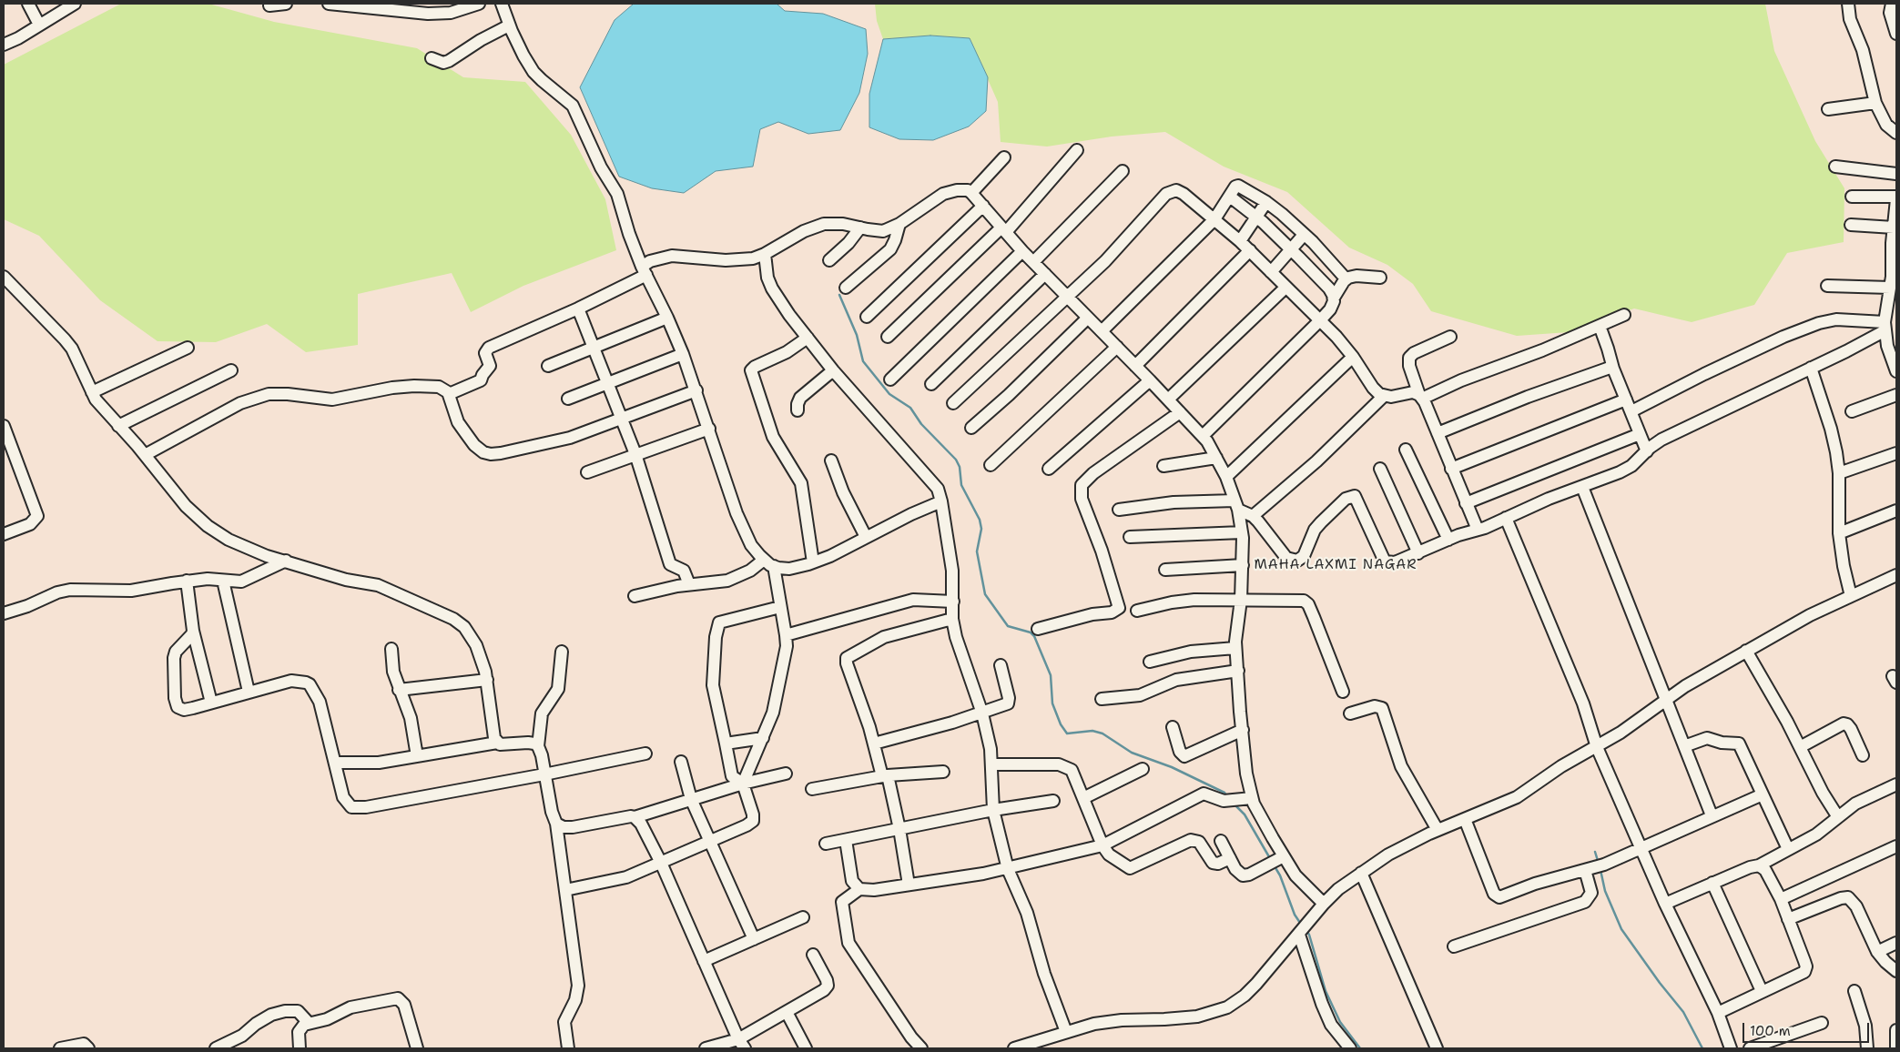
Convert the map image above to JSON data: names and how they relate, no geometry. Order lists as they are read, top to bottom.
{
  "districts": ["MAHA LAXMI NAGAR"],
  "scale_bar": "100 m"
}
